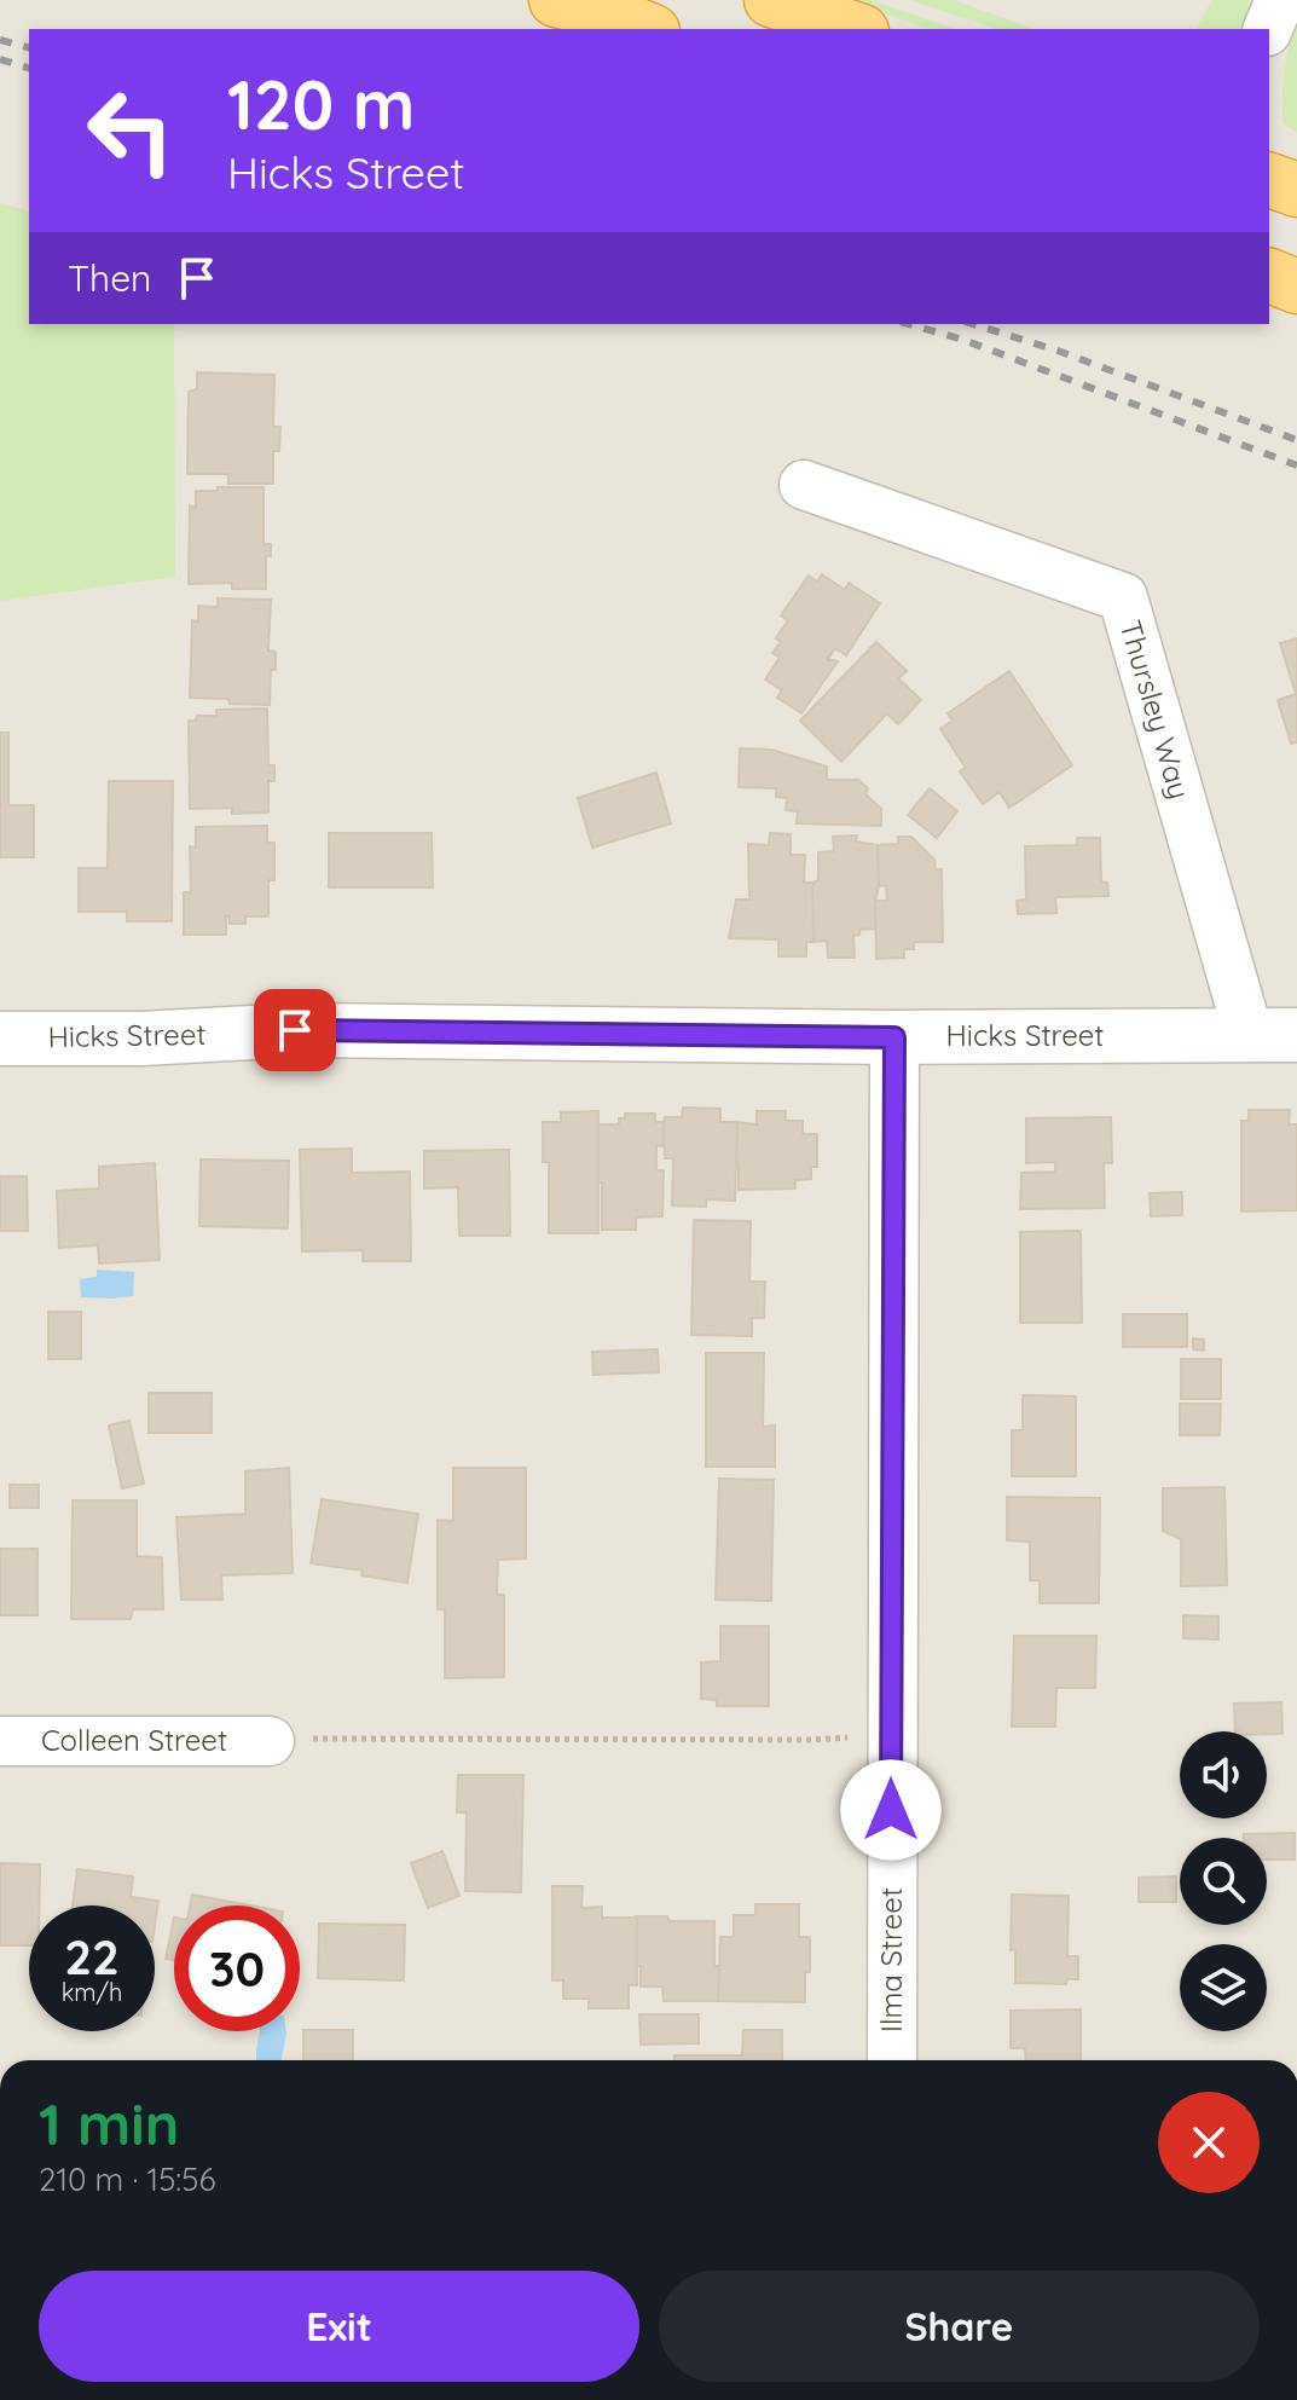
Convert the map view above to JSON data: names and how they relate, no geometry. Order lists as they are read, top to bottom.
{
  "streets": {
    "street": [
      "Thursley Way",
      "Hicks Street",
      "Colleen Street",
      "Ilma Street"
    ]
  },
  "crossings": [
    ["Thursley Way", "Hicks Street"],
    ["Hicks Street", "Ilma Street"]
  ],
  "page": {
    "turn": ["120 m", "Hicks Street"],
    "then": "Then",
    "speed": "22 km/h",
    "limit": "30",
    "heading": ["1 min", "210 m · 15:56"],
    "buttons": ["Exit", "Share"]
  }
}
